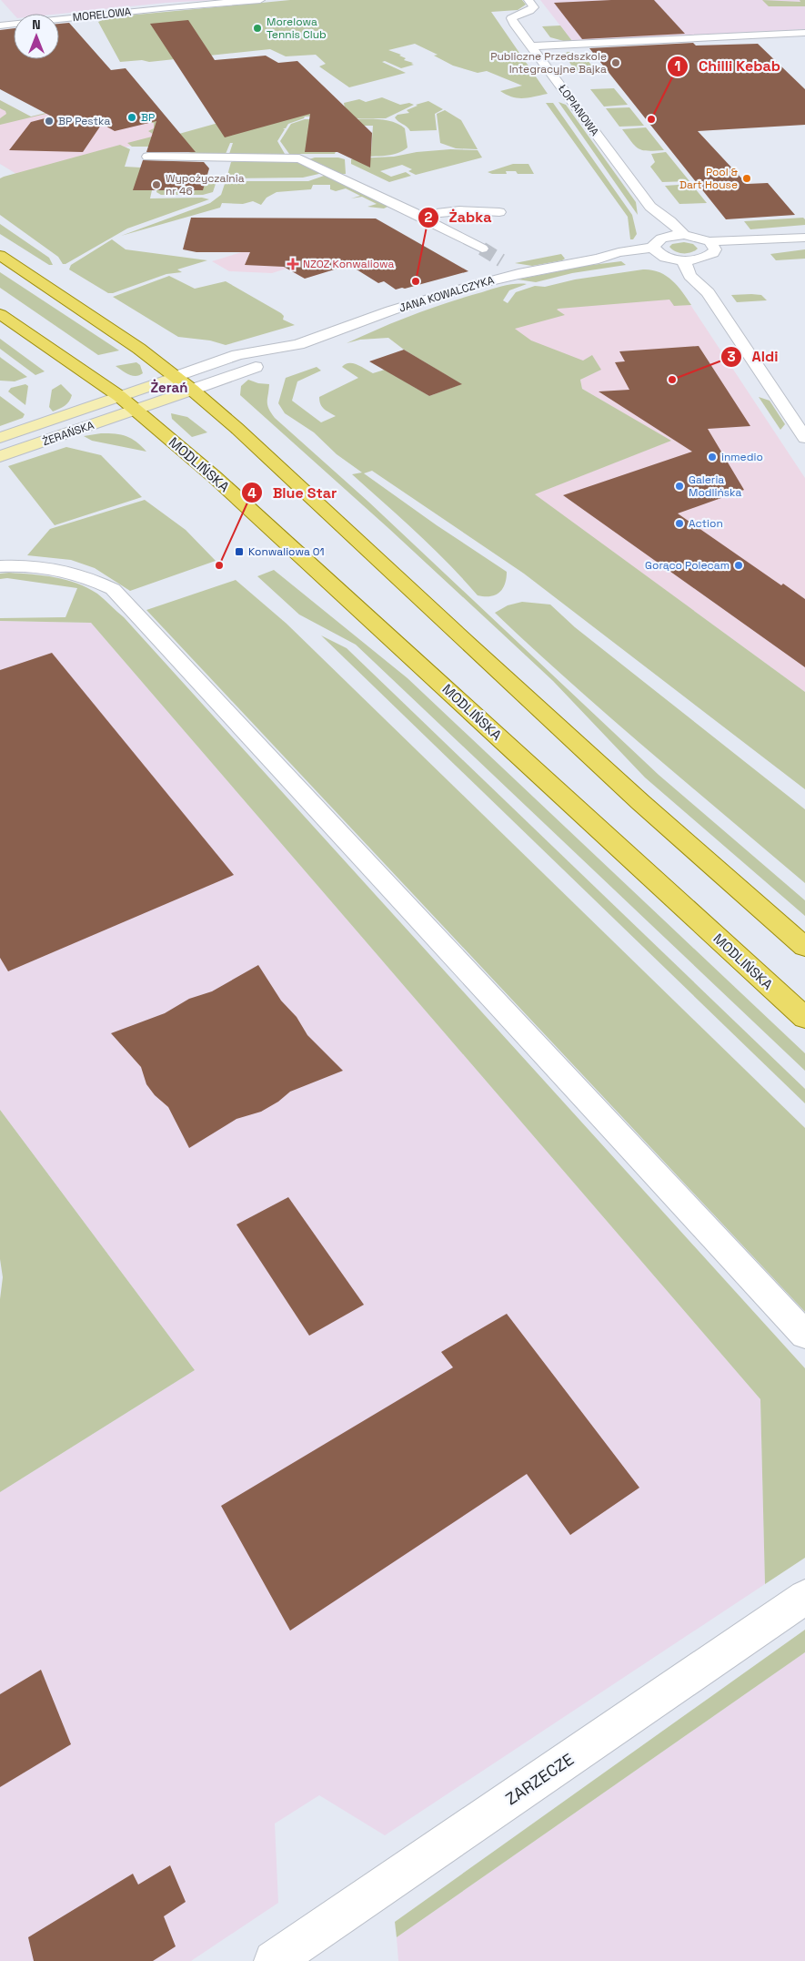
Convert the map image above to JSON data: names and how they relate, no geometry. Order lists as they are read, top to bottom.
{
  "streets": {
    "main road": ["MODLIŃSKA"],
    "street": [
      "MORELOWA",
      "ŁOPIANOWA",
      "JANA KOWALCZYKA",
      "ŻERAŃSKA",
      "ZARZECZE"
    ]
  },
  "crossings": [
    ["ŁOPIANOWA", "JANA KOWALCZYKA"],
    ["ŻERAŃSKA", "MODLIŃSKA"]
  ],
  "districts": ["Żerań"],
  "places": {
    "other": [
      "Morelowa Tennis Club",
      "Publiczne Przedszkole Integracyjne Bajka",
      "BP",
      "Chilli Kebab",
      "BP Pestka",
      "Pool & Dart House",
      "Wypożyczalnia nr 46",
      "Żabka",
      "Aldi",
      "inmedio",
      "Galeria Modlińska",
      "Action",
      "Blue Star",
      "Gorąco Polecam"
    ],
    "health": ["NZOZ Konwaliowa"],
    "transit": ["Konwaliowa 01"]
  },
  "north": "top"
}
